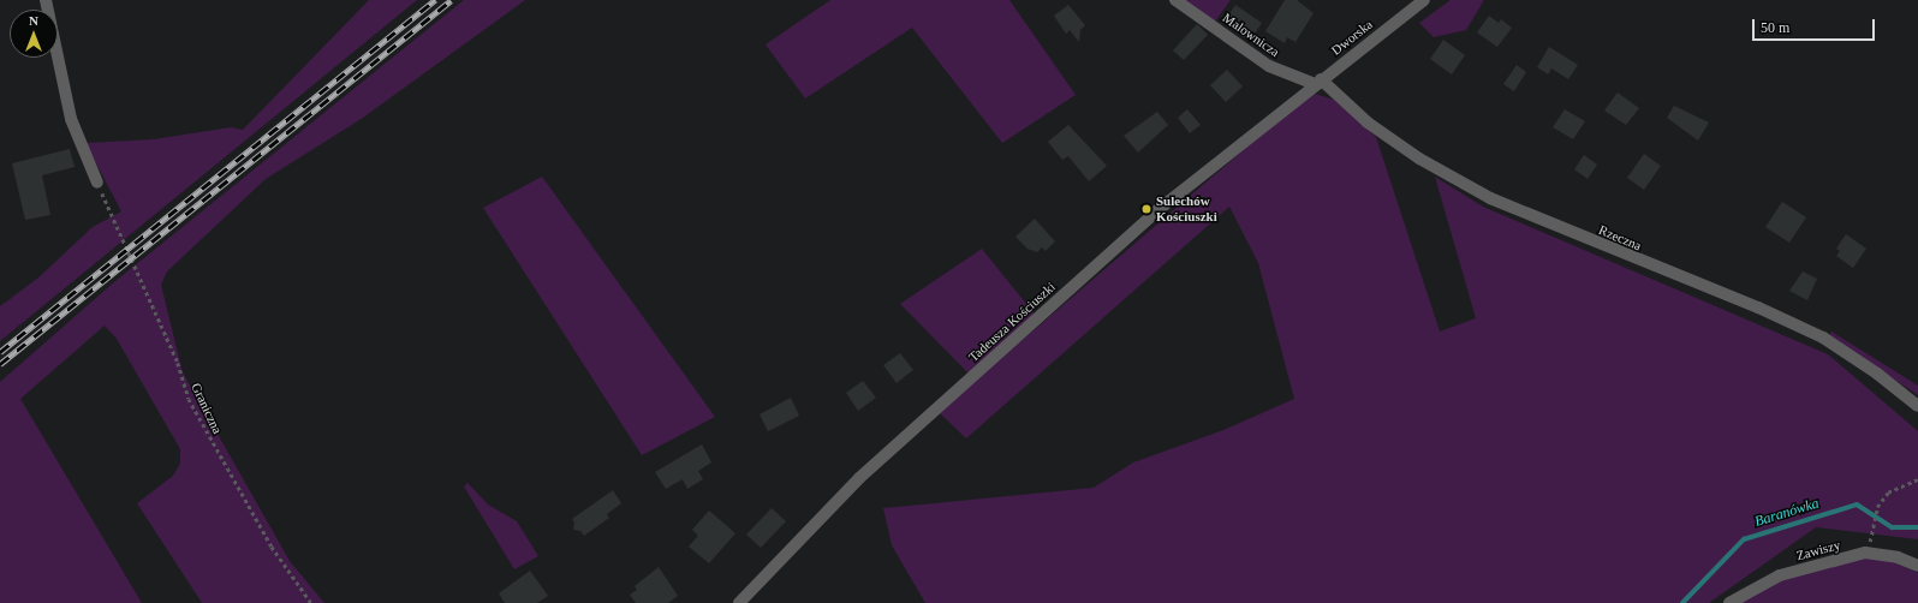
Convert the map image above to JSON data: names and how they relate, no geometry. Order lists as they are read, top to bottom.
{
  "streets": {
    "street": [
      "Malownicza",
      "Dworska",
      "Rzeczna",
      "Tadeusza Kościuszki",
      "Zawiszy"
    ],
    "path": ["Graniczna"]
  },
  "crossings": [
    ["Malownicza", "Dworska"],
    ["Malownicza", "Rzeczna"],
    ["Malownicza", "Tadeusza Kościuszki"],
    ["Dworska", "Rzeczna"],
    ["Dworska", "Tadeusza Kościuszki"],
    ["Rzeczna", "Tadeusza Kościuszki"]
  ],
  "water": ["Baranówka"],
  "places": ["Sulechów Kościuszki"],
  "scale_bar": "50 m",
  "north": "top"
}
